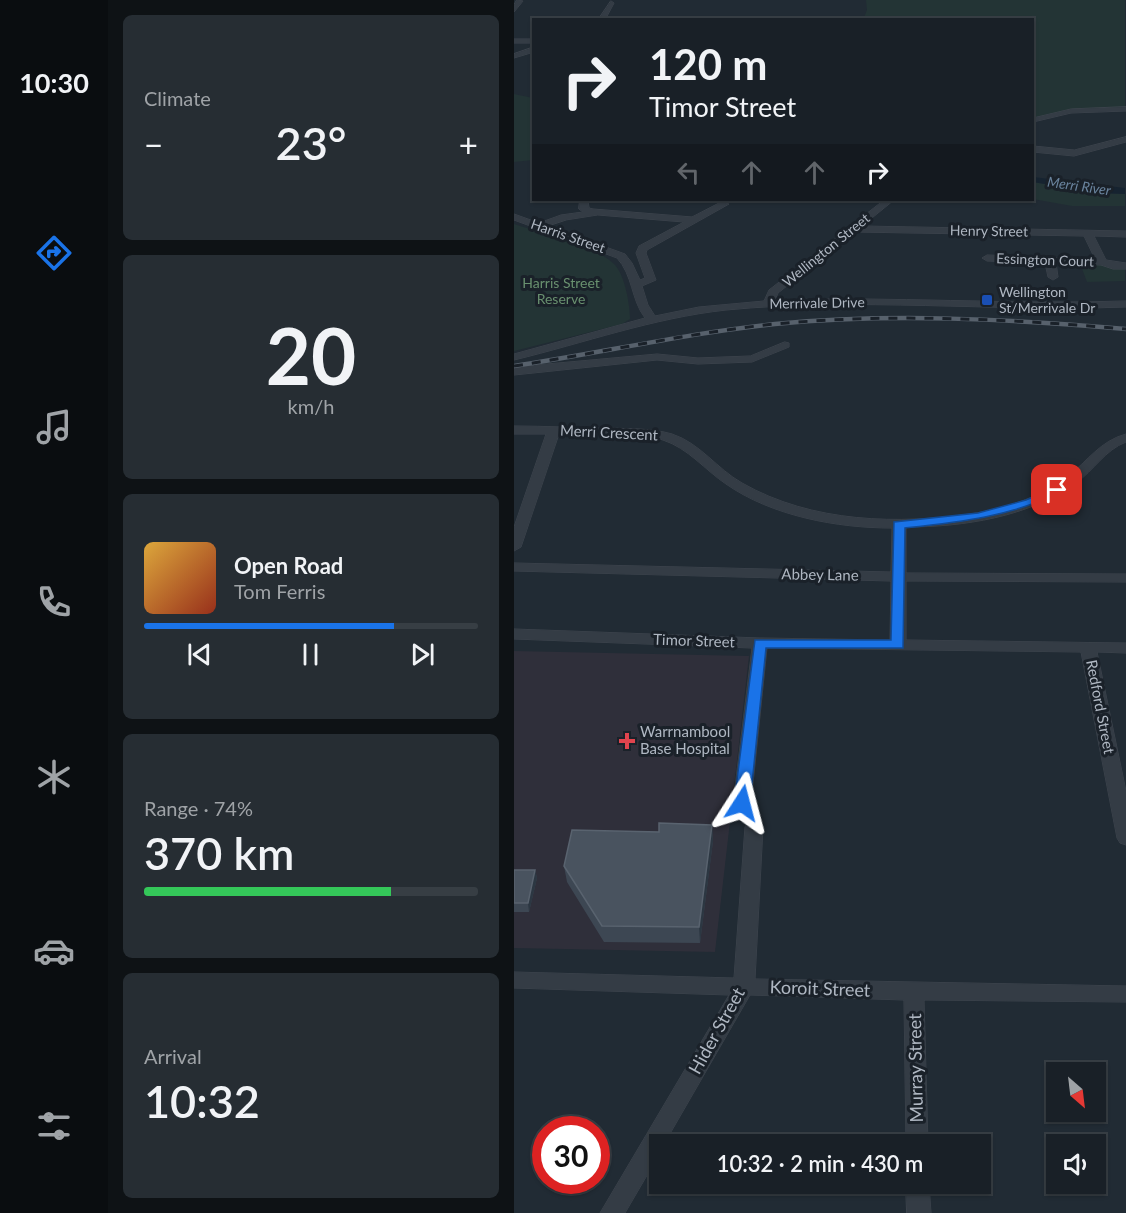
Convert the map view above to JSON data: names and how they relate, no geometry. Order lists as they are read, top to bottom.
{
  "streets": {
    "street": [
      "Henry Street",
      "Harris Street",
      "Wellington Street",
      "Essington Court",
      "Merrivale Drive",
      "Merri Crescent",
      "Abbey Lane",
      "Timor Street",
      "Redford Street",
      "Koroit Street",
      "Hider Street",
      "Murray Street"
    ]
  },
  "crossings": [
    ["Henry Street", "Wellington Street"],
    ["Harris Street", "Merrivale Drive"],
    ["Wellington Street", "Merrivale Drive"],
    ["Timor Street", "Redford Street"],
    ["Koroit Street", "Hider Street"],
    ["Koroit Street", "Murray Street"]
  ],
  "water": ["Merri River"],
  "parks": ["Harris Street Reserve"],
  "places": {
    "transit": ["Wellington St/Merrivale Dr"],
    "health": ["Warrnambool Base Hospital"]
  },
  "north": "bottom right",
  "page": {
    "tabs": "10:30",
    "tile": [
      "Climate",
      ["20", "km/h"],
      ["Range · 74%", "370 km"],
      ["Arrival", "10:32"]
    ],
    "turn": ["120 m", "Timor Street"],
    "heat": ["−", "23°", "+"],
    "song": ["Open Road", "Tom Ferris"],
    "limit": "30",
    "trip": "10:32 · 2 min · 430 m"
  }
}
